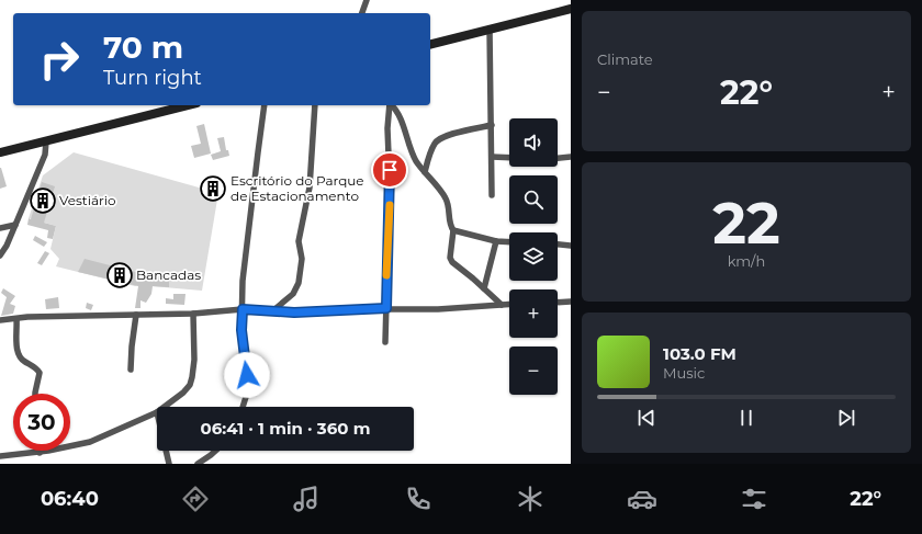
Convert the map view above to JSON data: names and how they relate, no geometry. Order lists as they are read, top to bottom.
{
  "places": {
    "building": ["Escritório do Parque de Estacionamento", "Vestiário", "Bancadas"]
  },
  "page": {
    "tile": [
      "Climate",
      ["22", "km/h"]
    ],
    "turn": ["70 m", "Turn right"],
    "heat": ["−", "22°", "+"],
    "map_buttons": ["+", "−"],
    "song": ["103.0 FM", "Music"],
    "limit": "30",
    "trip": "06:41 · 1 min · 360 m",
    "tabs": ["06:40", "22°"]
  }
}
